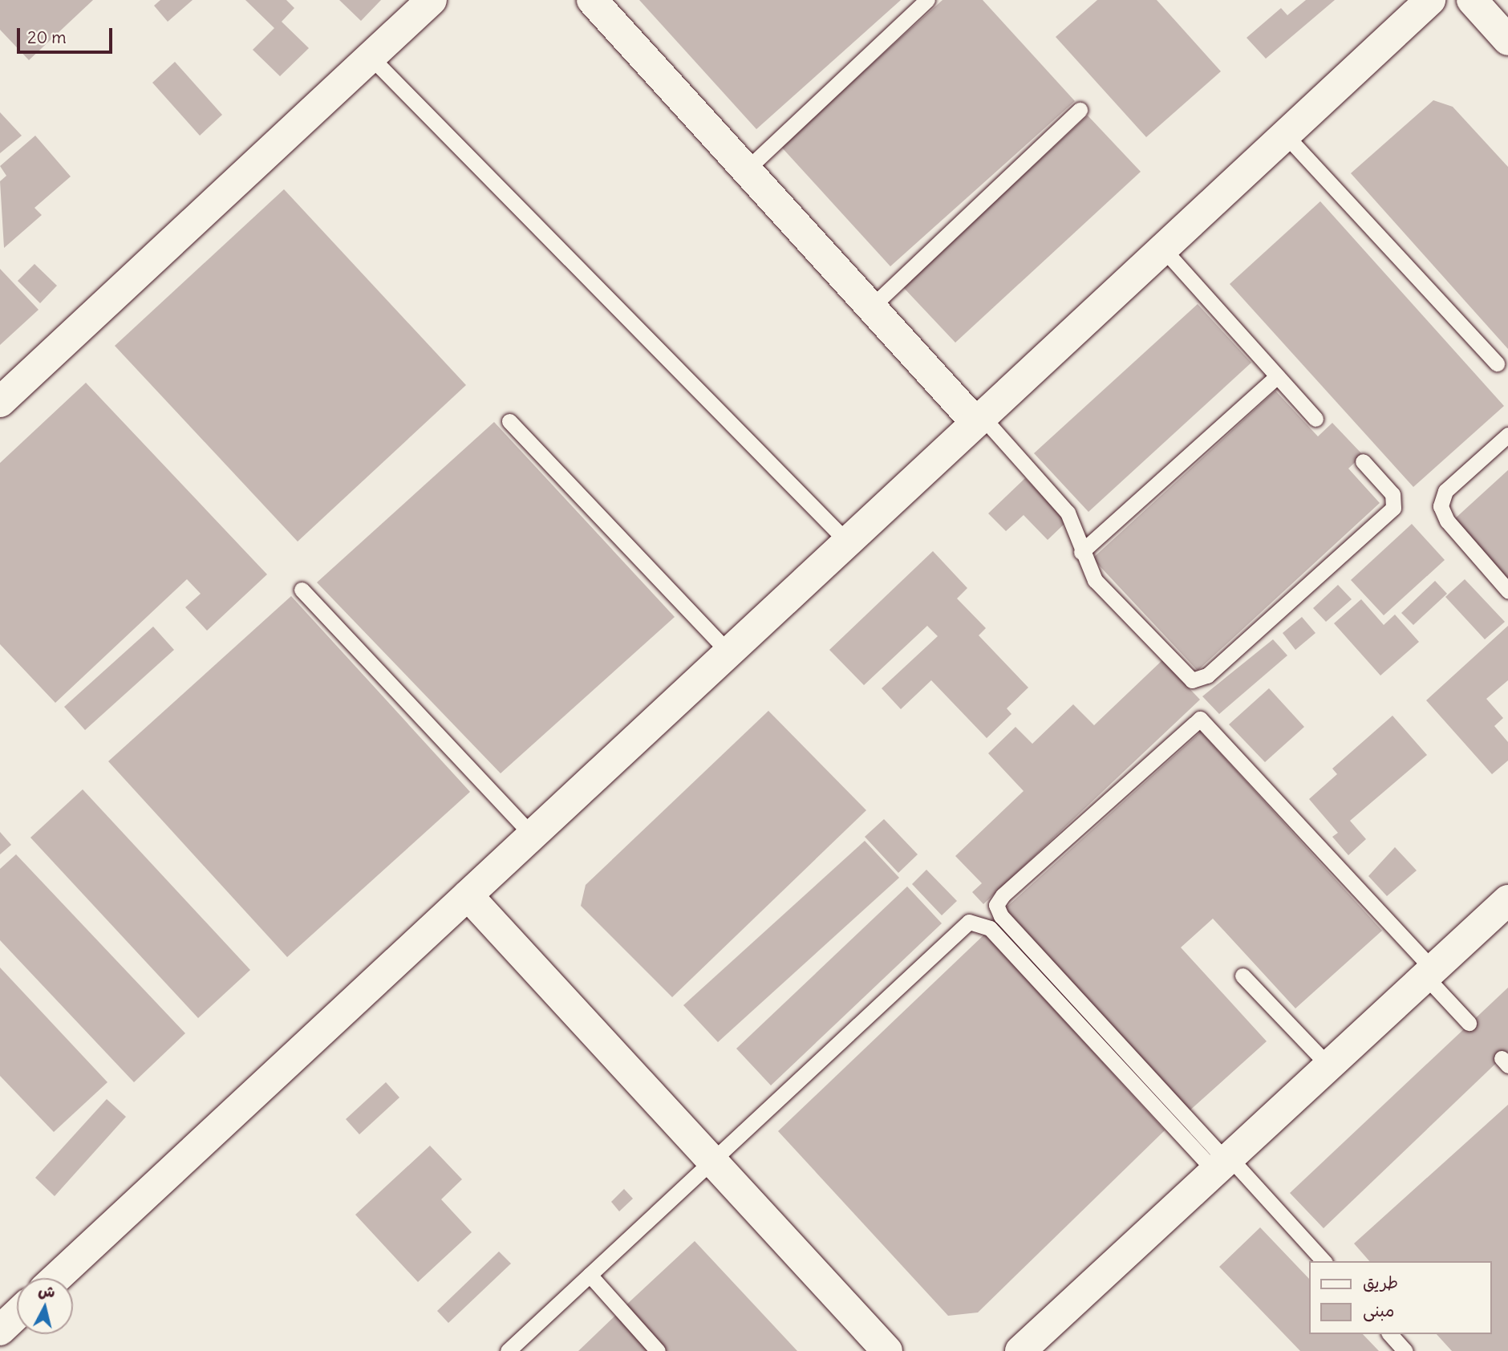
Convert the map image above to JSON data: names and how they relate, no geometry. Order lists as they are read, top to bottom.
{
  "legend": ["طريق", "مبنى"],
  "scale_bar": "20 m",
  "north": "top"
}
